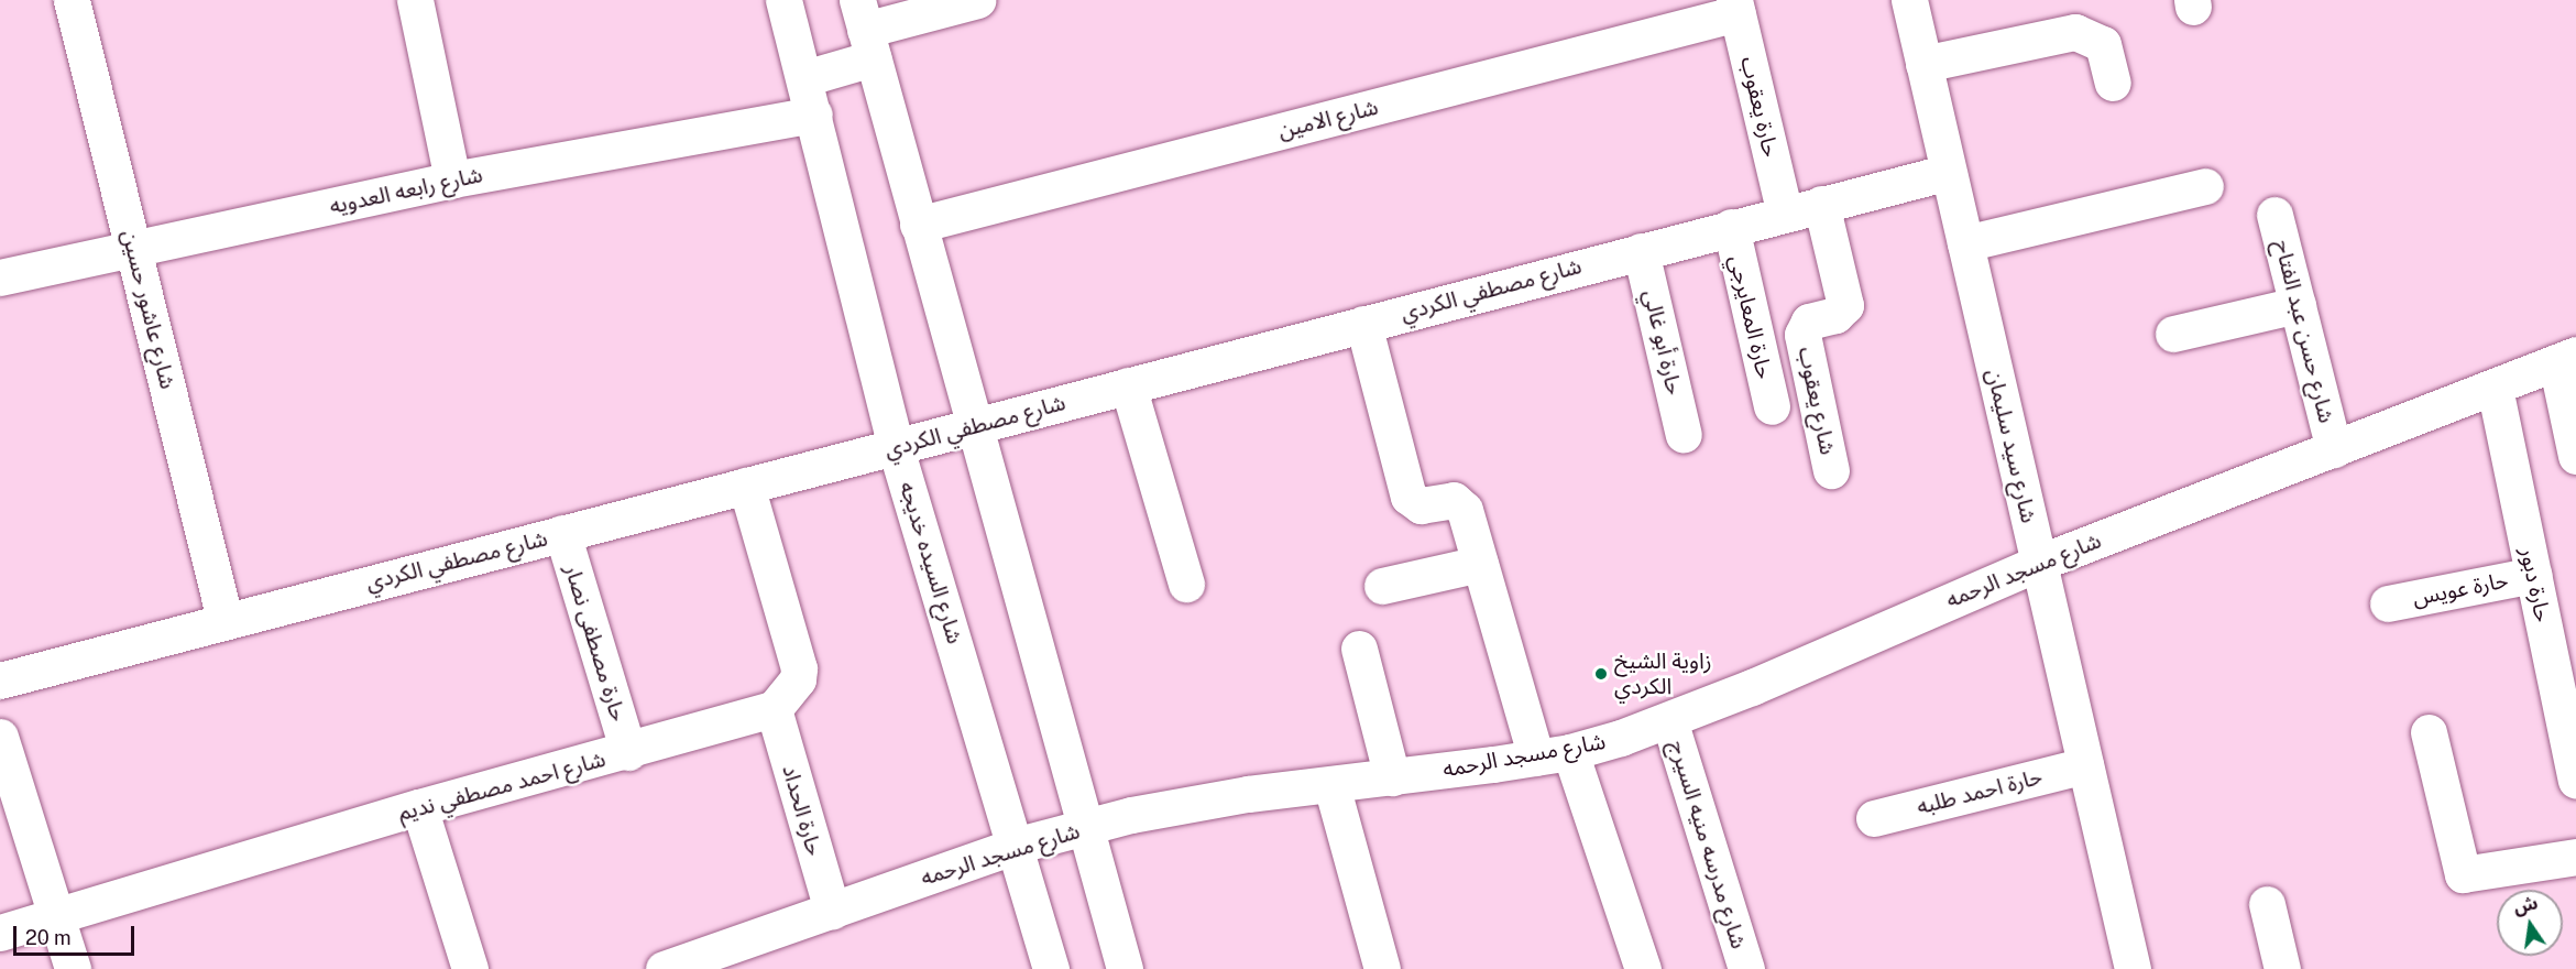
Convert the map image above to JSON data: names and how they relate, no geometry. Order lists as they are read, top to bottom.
{
  "streets": {
    "street": [
      "حارة يعقوب",
      "شارع الامين",
      "شارع رابعه العدويه",
      "شارع مصطفي الكردي",
      "شارع عاشور حسين",
      "حارة المعايرجي",
      "شارع حسن عبد الفتاح",
      "حارة أبو غالي",
      "شارع يعقوب",
      "شارع سيد سليمان",
      "شارع السيده خديجه",
      "شارع مسجد الرحمه",
      "حارة دبور",
      "حارة عويس",
      "حارة مصطفى نصار",
      "شارع احمد مصطفي نديم",
      "حارة احمد طلبه",
      "حارة الحداد",
      "شارع مدرسه منيه السيرج"
    ]
  },
  "crossings": [
    ["حارة يعقوب", "شارع الامين"],
    ["حارة يعقوب", "شارع مصطفي الكردي"],
    ["شارع رابعه العدويه", "شارع عاشور حسين"],
    ["شارع رابعه العدويه", "شارع السيده خديجه"],
    ["شارع مصطفي الكردي", "شارع عاشور حسين"],
    ["شارع مصطفي الكردي", "حارة المعايرجي"],
    ["شارع مصطفي الكردي", "حارة أبو غالي"],
    ["شارع مصطفي الكردي", "شارع يعقوب"],
    ["شارع مصطفي الكردي", "شارع سيد سليمان"],
    ["شارع مصطفي الكردي", "شارع السيده خديجه"],
    ["شارع مصطفي الكردي", "حارة مصطفى نصار"],
    ["شارع حسن عبد الفتاح", "شارع مسجد الرحمه"],
    ["شارع سيد سليمان", "شارع مسجد الرحمه"],
    ["شارع سيد سليمان", "حارة احمد طلبه"],
    ["شارع السيده خديجه", "شارع مسجد الرحمه"],
    ["شارع مسجد الرحمه", "حارة دبور"],
    ["شارع مسجد الرحمه", "حارة الحداد"],
    ["شارع مسجد الرحمه", "شارع مدرسه منيه السيرج"],
    ["حارة دبور", "حارة عويس"],
    ["حارة مصطفى نصار", "شارع احمد مصطفي نديم"],
    ["شارع احمد مصطفي نديم", "حارة الحداد"]
  ],
  "places": ["زاوية الشيخ الكردي"],
  "scale_bar": "20 m",
  "north": "top"
}
